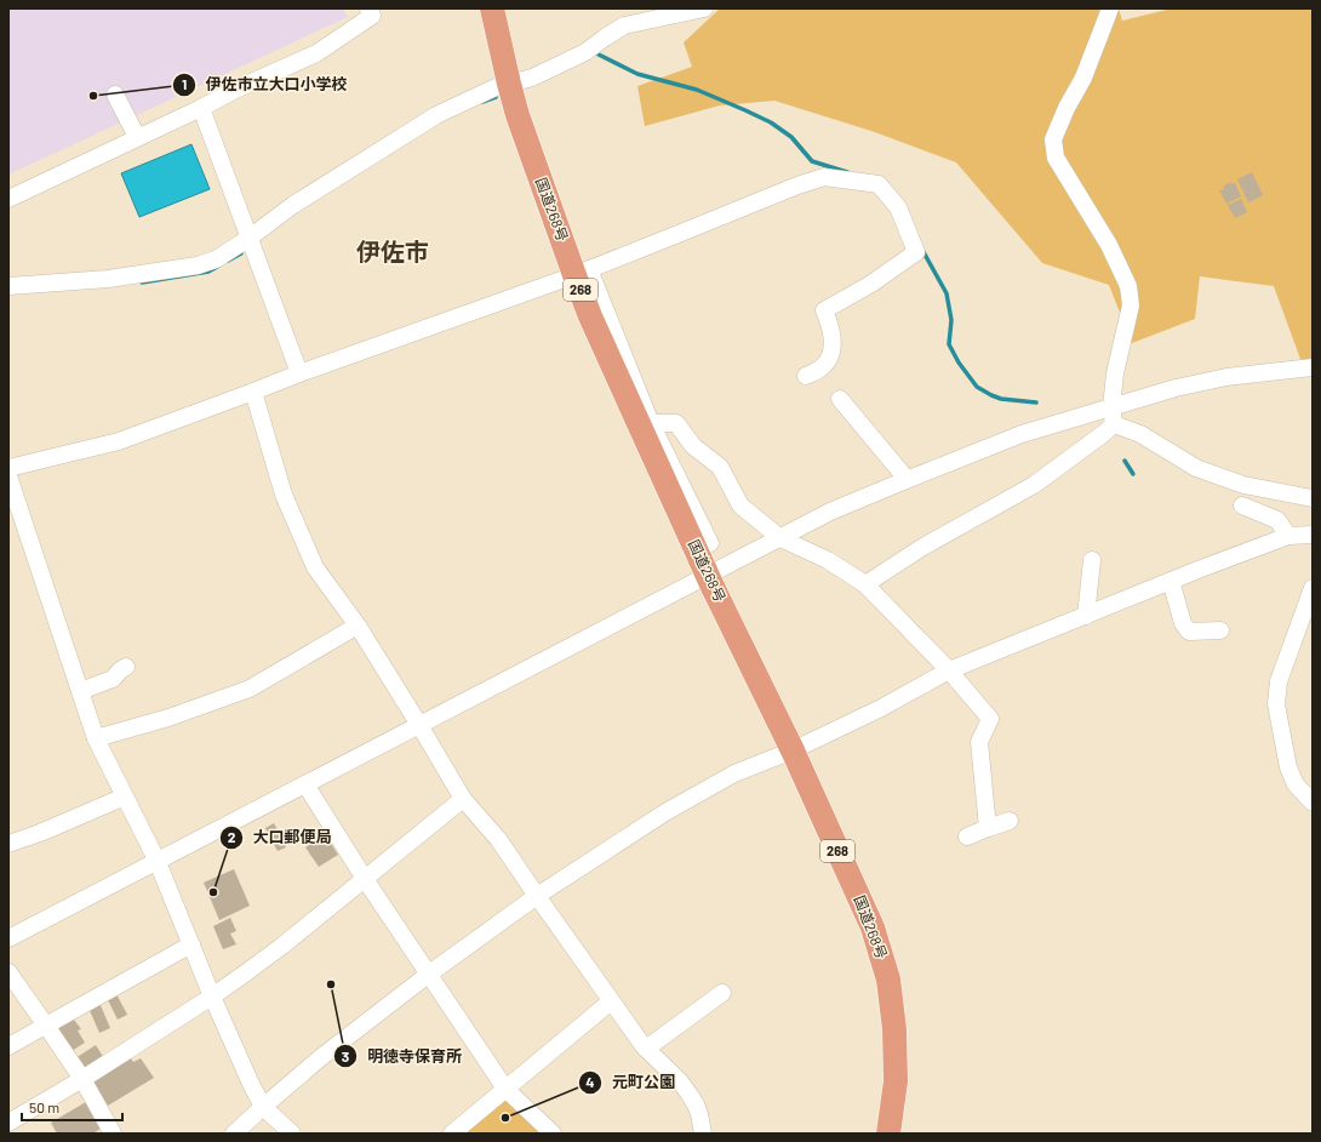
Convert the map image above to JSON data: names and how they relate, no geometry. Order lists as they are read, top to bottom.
{
  "streets": {
    "highway": ["国道268号", "268"]
  },
  "districts": ["伊佐市"],
  "places": [
    "伊佐市立大口小学校",
    "大口郵便局",
    "明徳寺保育所",
    "元町公園"
  ],
  "scale_bar": "50 m"
}
